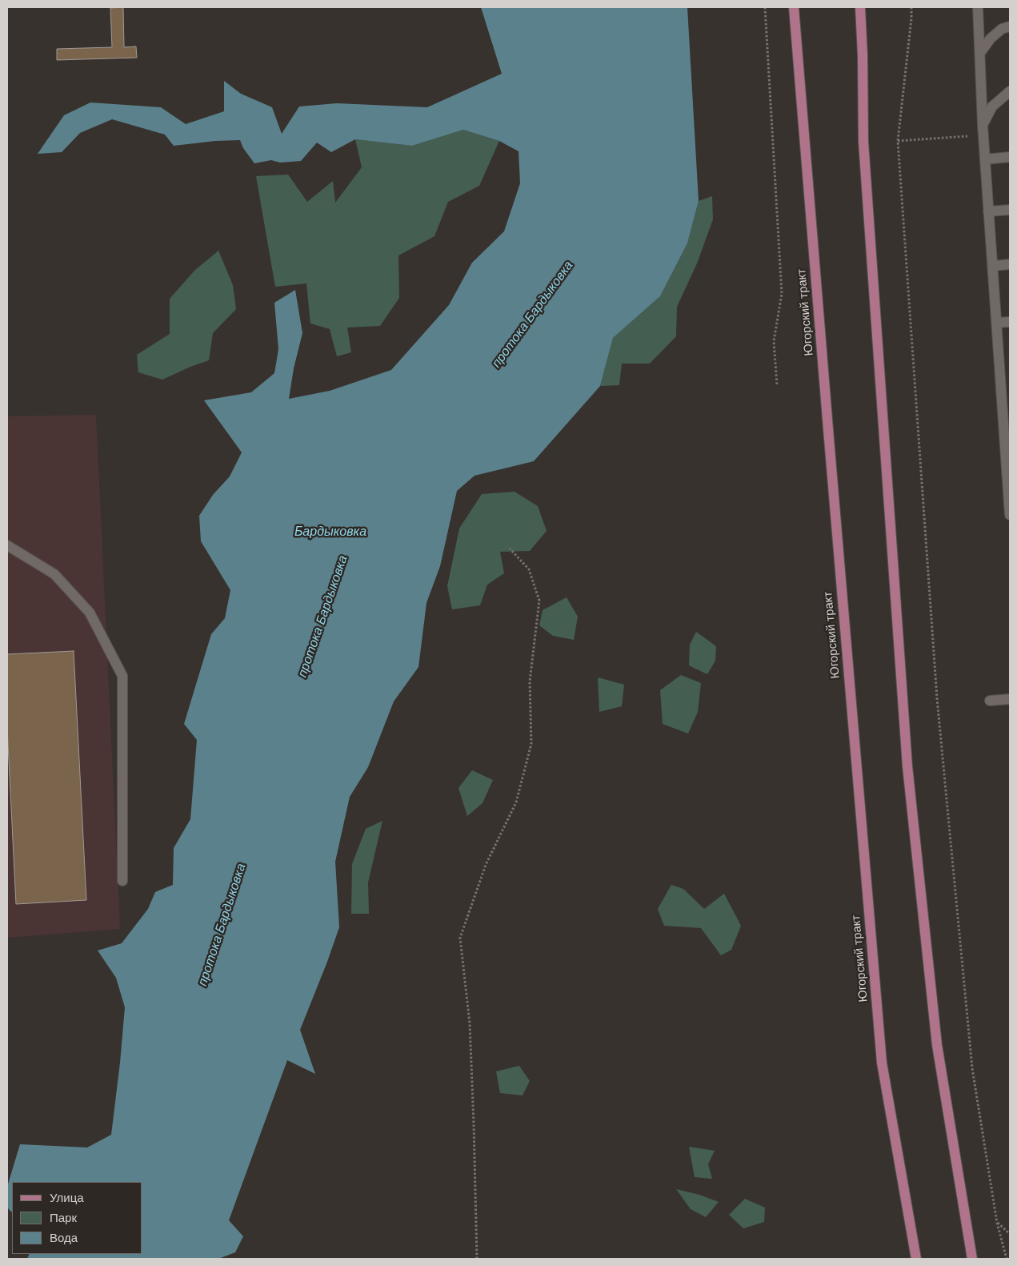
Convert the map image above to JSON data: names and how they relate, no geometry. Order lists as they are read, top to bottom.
{
  "streets": {
    "main road": ["Югорский тракт"]
  },
  "water": ["протока Бардыковка", "Бардыковка"],
  "legend": ["Улица", "Парк", "Вода"]
}
